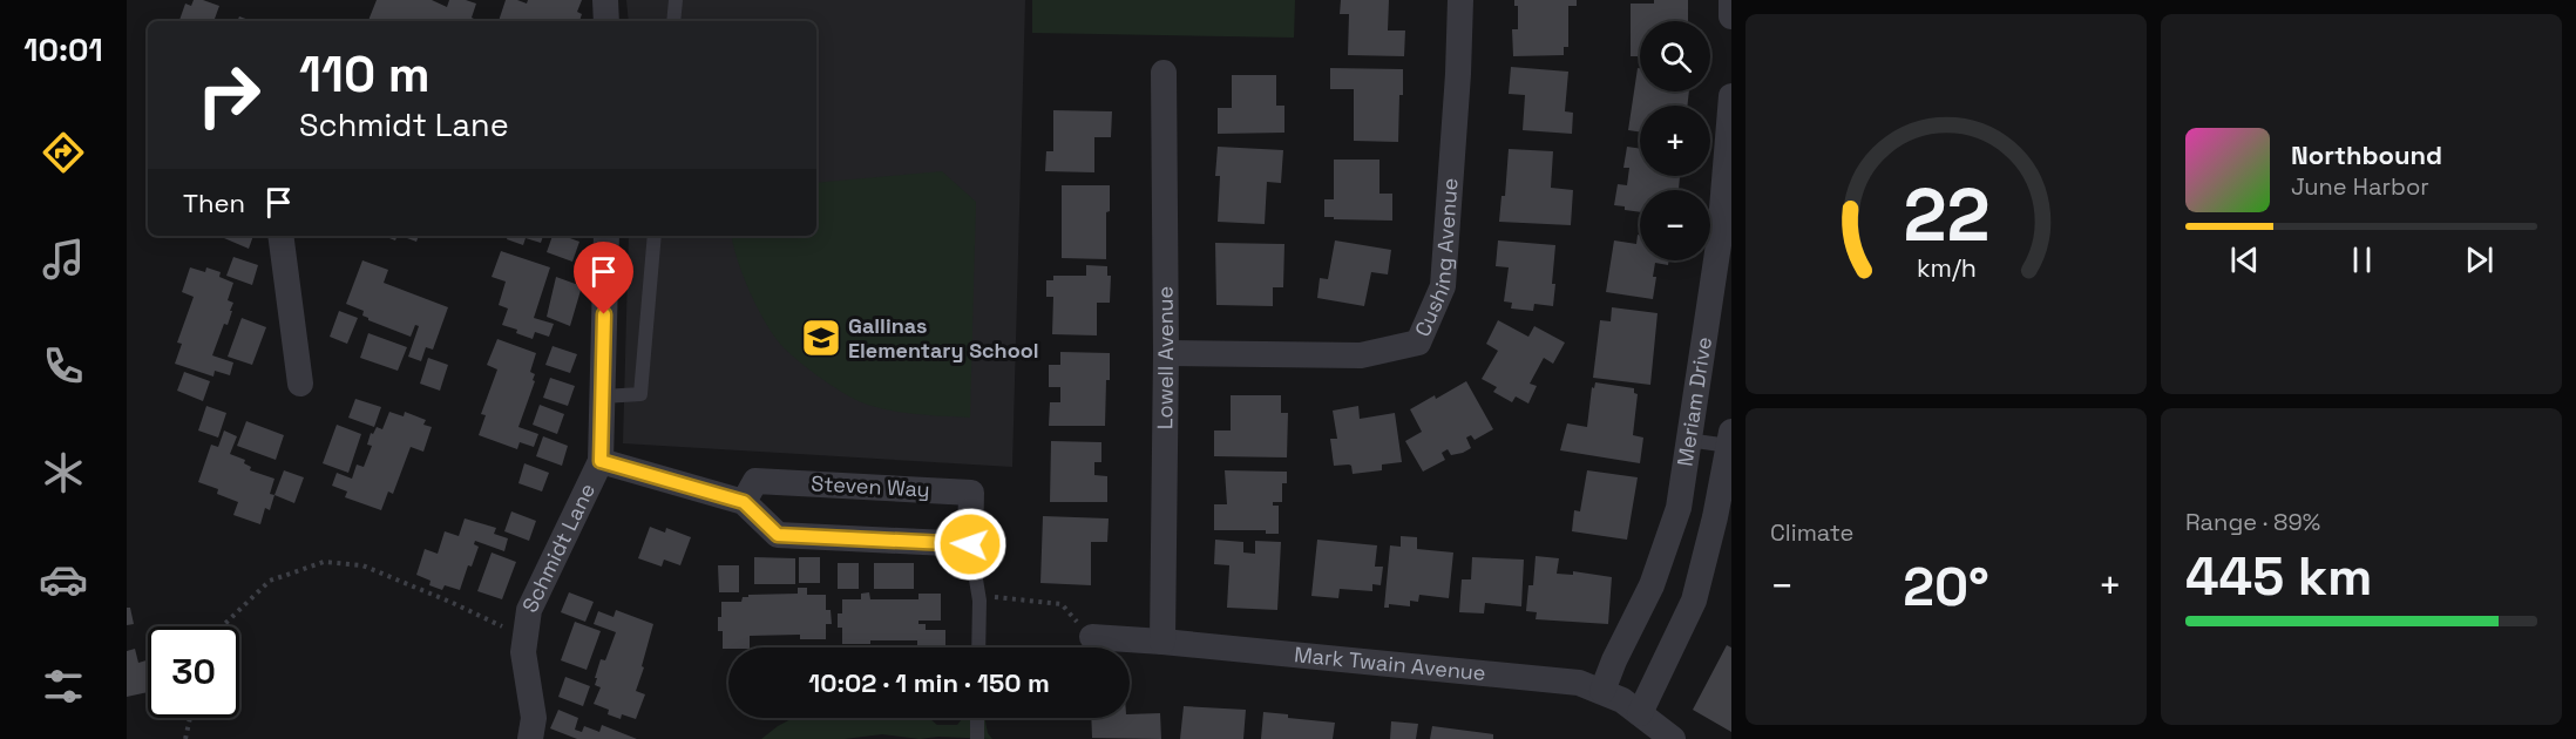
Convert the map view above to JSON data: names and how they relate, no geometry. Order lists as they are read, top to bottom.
{
  "streets": {
    "street": [
      "Cushing Avenue",
      "Lowell Avenue",
      "Meriam Drive",
      "Steven Way",
      "Schmidt Lane",
      "Mark Twain Avenue"
    ]
  },
  "crossings": [
    ["Cushing Avenue", "Lowell Avenue"],
    ["Lowell Avenue", "Mark Twain Avenue"],
    ["Meriam Drive", "Mark Twain Avenue"]
  ],
  "places": {
    "school or university": ["Gallinas Elementary School"]
  },
  "page": {
    "tabs": "10:01",
    "map_buttons": ["+", "−"],
    "turn": ["110 m", "Schmidt Lane"],
    "song": ["Northbound", "June Harbor"],
    "then": "Then",
    "tile": [
      "Climate",
      ["Range · 89%", "445 km"]
    ],
    "heat": ["−", "20°", "+"],
    "limit": "30",
    "trip": "10:02 · 1 min · 150 m",
    "gauge": ["22", "km/h"]
  }
}
